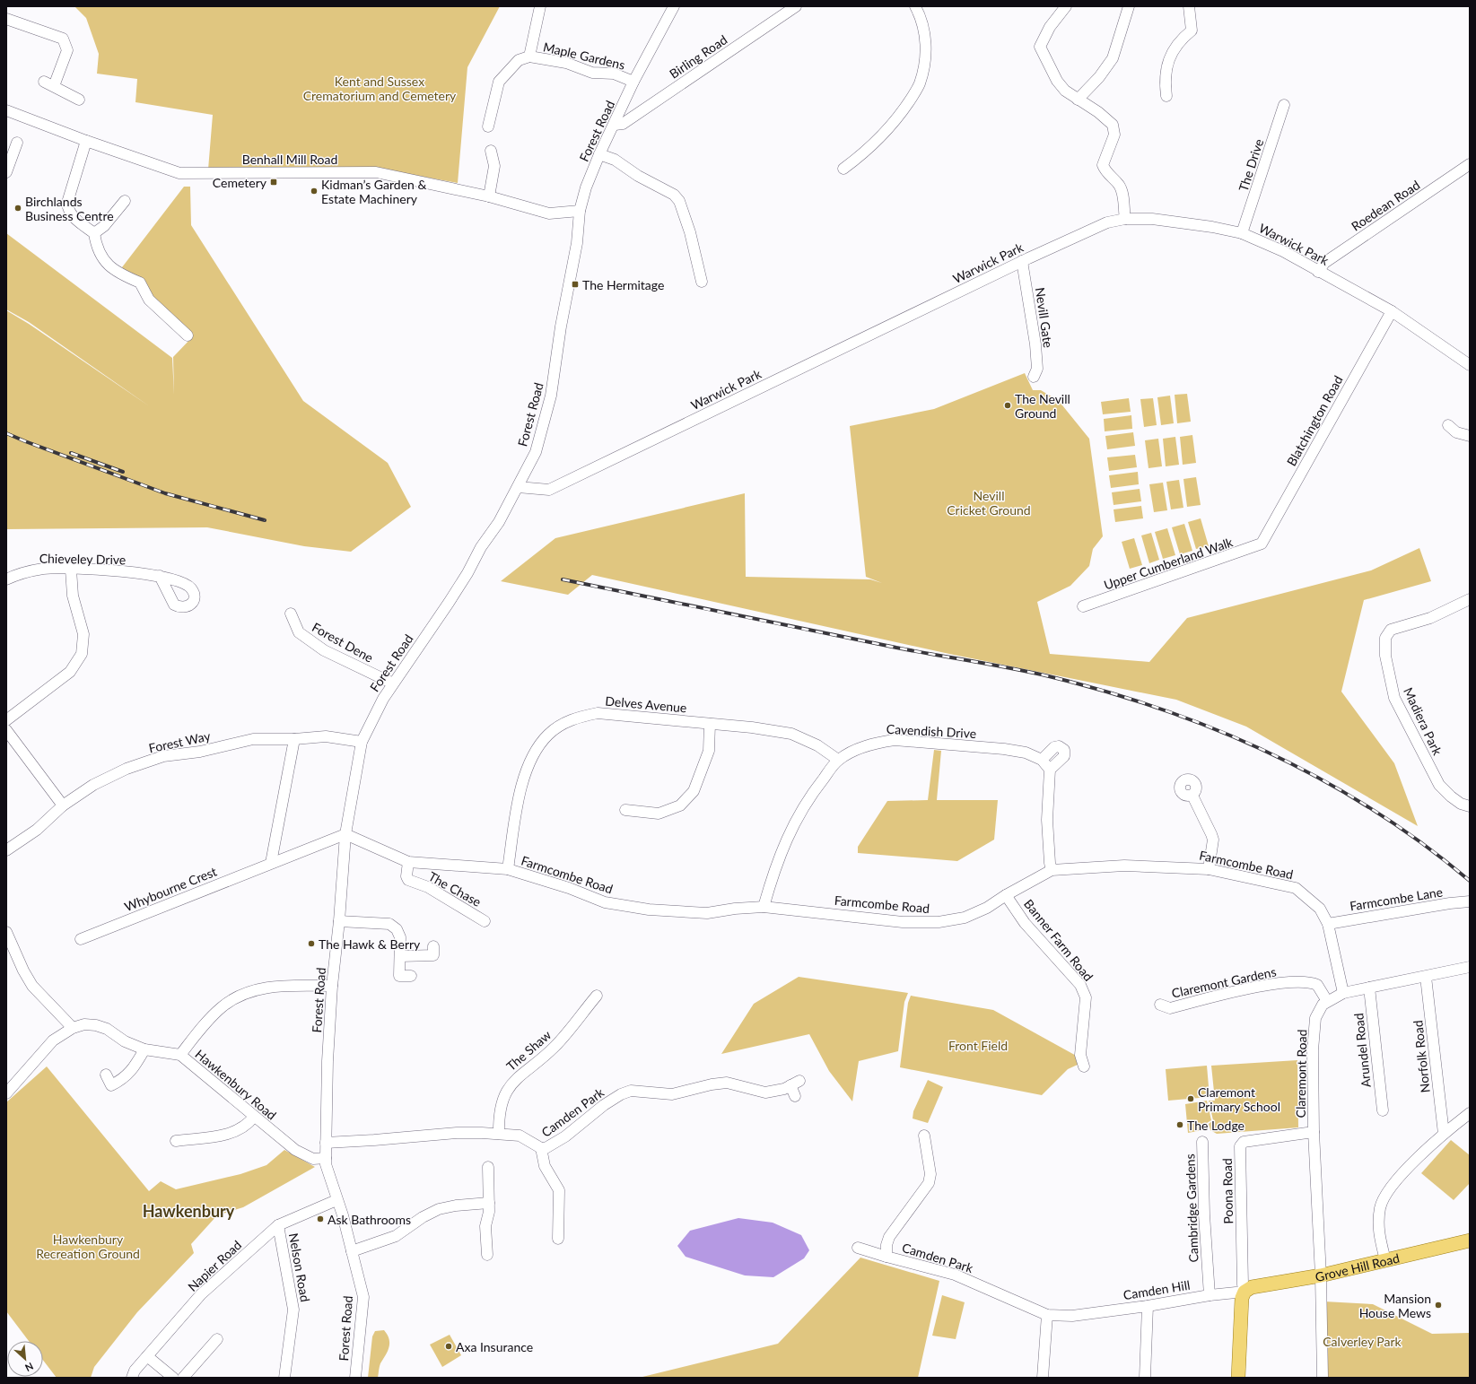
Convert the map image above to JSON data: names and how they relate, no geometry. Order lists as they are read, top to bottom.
{
  "streets": {
    "main road": ["Grove Hill Road"],
    "street": [
      "Maple Gardens",
      "Birling Road",
      "Forest Road",
      "Benhall Mill Road",
      "The Drive",
      "Roedean Road",
      "Warwick Park",
      "Nevill Gate",
      "Blatchington Road",
      "Chieveley Drive",
      "Upper Cumberland Walk",
      "Forest Dene",
      "Delves Avenue",
      "Madiera Park",
      "Cavendish Drive",
      "Forest Way",
      "Farmcombe Road",
      "Whybourne Crest",
      "The Chase",
      "Farmcombe Lane",
      "Banner Farm Road",
      "Claremont Gardens",
      "The Shaw",
      "Arundel Road",
      "Norfolk Road",
      "Claremont Road",
      "Hawkenbury Road",
      "Camden Park",
      "Poona Road",
      "Cambridge Gardens",
      "Napier Road",
      "Nelson Road",
      "Camden Hill"
    ]
  },
  "crossings": [
    ["Maple Gardens", "Forest Road"],
    ["Birling Road", "Forest Road"],
    ["Forest Road", "Benhall Mill Road"],
    ["Forest Road", "Warwick Park"],
    ["Forest Road", "Forest Dene"],
    ["Forest Road", "Forest Way"],
    ["Forest Road", "Farmcombe Road"],
    ["Forest Road", "Whybourne Crest"],
    ["Forest Road", "Hawkenbury Road"],
    ["Forest Road", "Camden Park"],
    ["Forest Road", "Napier Road"],
    ["The Drive", "Warwick Park"],
    ["Roedean Road", "Warwick Park"],
    ["Warwick Park", "Nevill Gate"],
    ["Warwick Park", "Blatchington Road"],
    ["Blatchington Road", "Upper Cumberland Walk"],
    ["Delves Avenue", "Cavendish Drive"],
    ["Delves Avenue", "Farmcombe Road"],
    ["Cavendish Drive", "Farmcombe Road"],
    ["Farmcombe Road", "Whybourne Crest"],
    ["Farmcombe Road", "The Chase"],
    ["Farmcombe Road", "Farmcombe Lane"],
    ["Farmcombe Road", "Banner Farm Road"],
    ["Claremont Gardens", "Claremont Road"],
    ["The Shaw", "Camden Park"],
    ["Claremont Road", "Poona Road"],
    ["Claremont Road", "Grove Hill Road"],
    ["Camden Park", "Camden Hill"],
    ["Poona Road", "Grove Hill Road"],
    ["Poona Road", "Camden Hill"],
    ["Cambridge Gardens", "Camden Hill"],
    ["Napier Road", "Nelson Road"],
    ["Grove Hill Road", "Camden Hill"]
  ],
  "districts": ["Hawkenbury"],
  "parks": [
    "Kent and Sussex Crematorium and Cemetery",
    "Nevill Cricket Ground",
    "Front Field",
    "Hawkenbury Recreation Ground",
    "Calverley Park"
  ],
  "places": {
    "transit": ["Cemetery", "The Hermitage"],
    "other": [
      "Kidman’s Garden & Estate Machinery",
      "Birchlands Business Centre",
      "The Nevill Ground",
      "The Hawk & Berry",
      "Claremont Primary School",
      "The Lodge",
      "Ask Bathrooms",
      "Mansion House Mews",
      "Axa Insurance"
    ]
  },
  "north": "bottom right"
}
